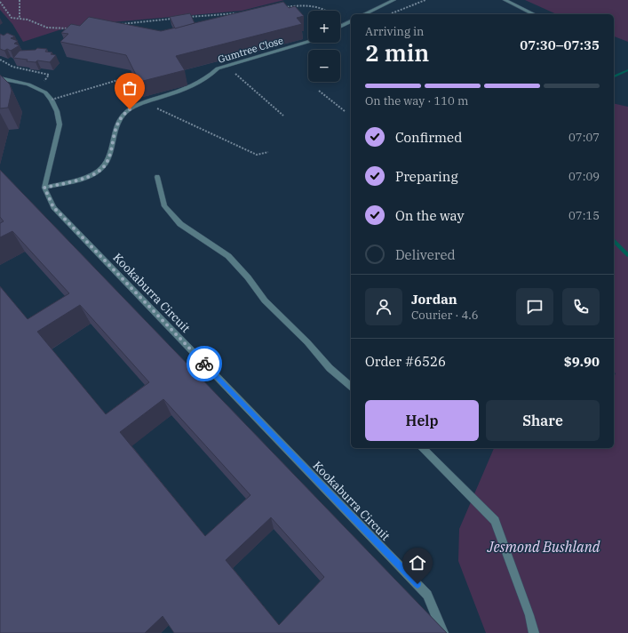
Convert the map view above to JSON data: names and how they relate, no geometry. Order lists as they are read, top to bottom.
{
  "streets": {
    "street": ["Gumtree Close", "Kookaburra Circuit"]
  },
  "crossings": [
    ["Gumtree Close", "Kookaburra Circuit"]
  ],
  "parks": ["Jesmond Bushland"],
  "page": {
    "map_buttons": ["+", "−"],
    "heading": ["2 min", "Arriving in", "07:30–07:35"],
    "panel": [
      "Jordan",
      "Courier · 4.6",
      "Order #6526",
      "$9.90"
    ],
    "bar": "On the way · 110 m",
    "list": [
      ["Confirmed", "07:07"],
      ["Preparing", "07:09"],
      ["On the way", "07:15"],
      "Delivered"
    ],
    "buttons": ["Help", "Share"]
  }
}
